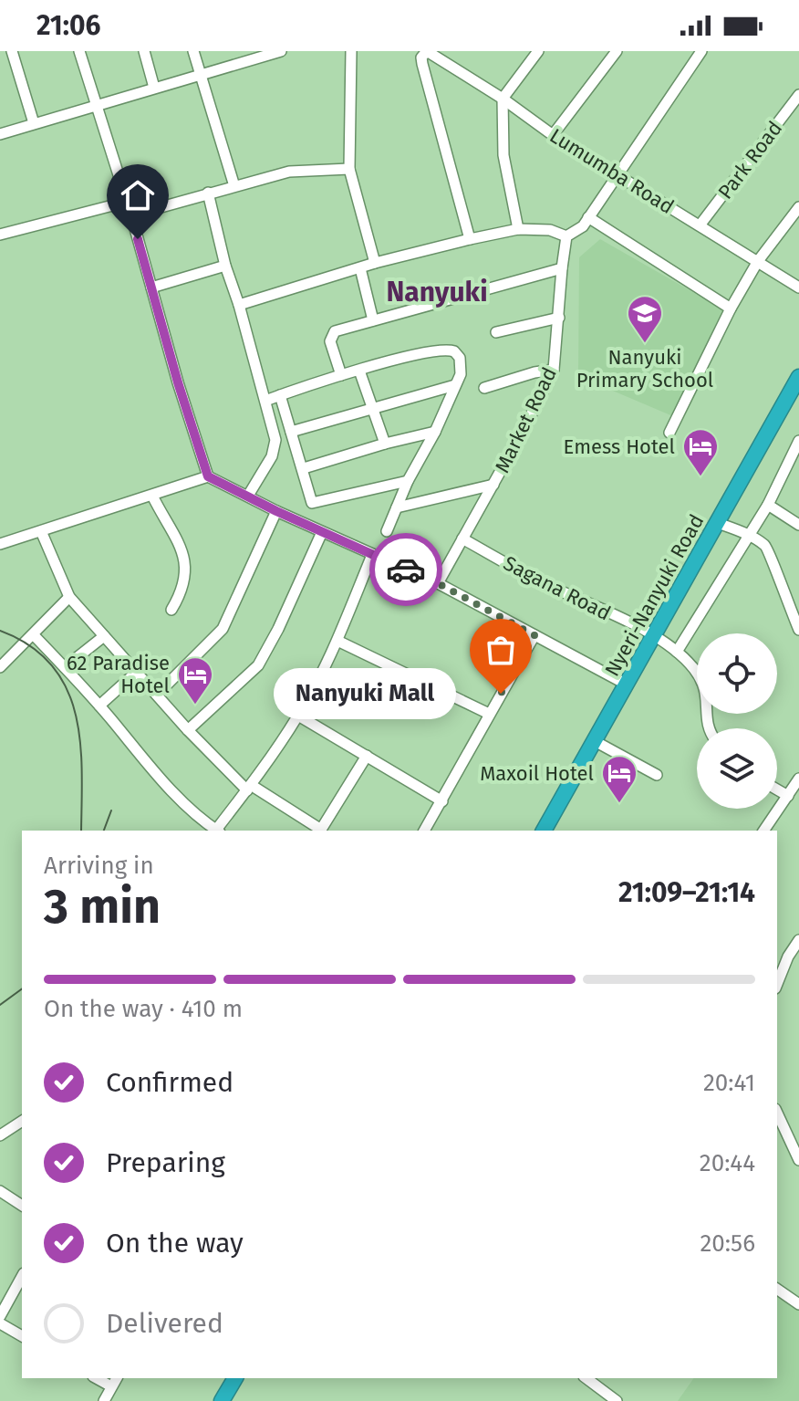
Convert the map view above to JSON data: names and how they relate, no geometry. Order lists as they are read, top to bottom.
{
  "streets": {
    "highway": ["Nyeri-Nanyuki Road"],
    "street": [
      "Park Road",
      "Lumumba Road",
      "Market Road",
      "Sagana Road"
    ]
  },
  "crossings": [
    ["Park Road", "Lumumba Road"],
    ["Market Road", "Sagana Road"],
    ["Sagana Road", "Nyeri-Nanyuki Road"]
  ],
  "districts": ["Nanyuki"],
  "places": {
    "school or university": ["Nanyuki Primary School"],
    "hotel": ["Emess Hotel", "62 Paradise Hotel", "Maxoil Hotel"],
    "other": ["Nanyuki Mall"]
  },
  "page": {
    "status": "21:06",
    "bubble": "Nanyuki Mall",
    "heading": ["3 min", "Arriving in", "21:09–21:14"],
    "bar": "On the way · 410 m",
    "list": [
      ["Confirmed", "20:41"],
      ["Preparing", "20:44"],
      ["On the way", "20:56"],
      "Delivered"
    ]
  }
}
